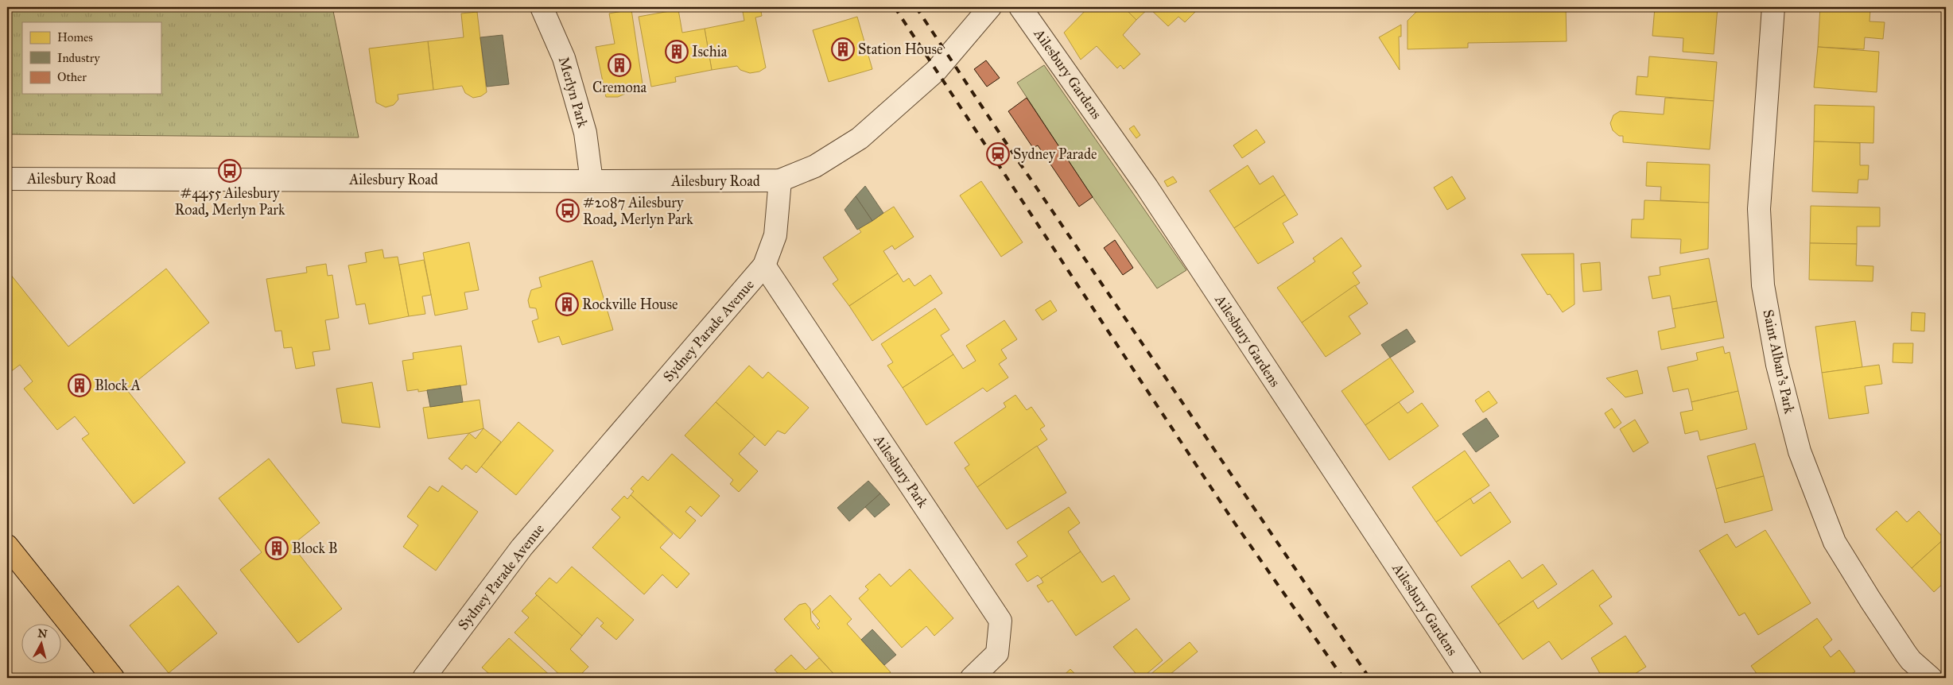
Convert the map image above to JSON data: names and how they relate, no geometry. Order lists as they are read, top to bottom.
{
  "streets": {
    "street": [
      "Ailesbury Gardens",
      "Merlyn Park",
      "Ailesbury Road",
      "Sydney Parade Avenue",
      "Saint Alban's Park",
      "Ailesbury Park"
    ]
  },
  "crossings": [
    ["Merlyn Park", "Ailesbury Road"],
    ["Ailesbury Road", "Sydney Parade Avenue"],
    ["Sydney Parade Avenue", "Ailesbury Park"]
  ],
  "places": {
    "building": [
      "Station House",
      "Ischia",
      "Cremona",
      "Rockville House",
      "Block A",
      "Block B"
    ],
    "station": ["Sydney Parade"],
    "bus stop": ["#4455 Ailesbury Road, Merlyn Park", "#2087 Ailesbury Road, Merlyn Park"]
  },
  "legend": ["Homes", "Industry", "Other"],
  "north": "top"
}
